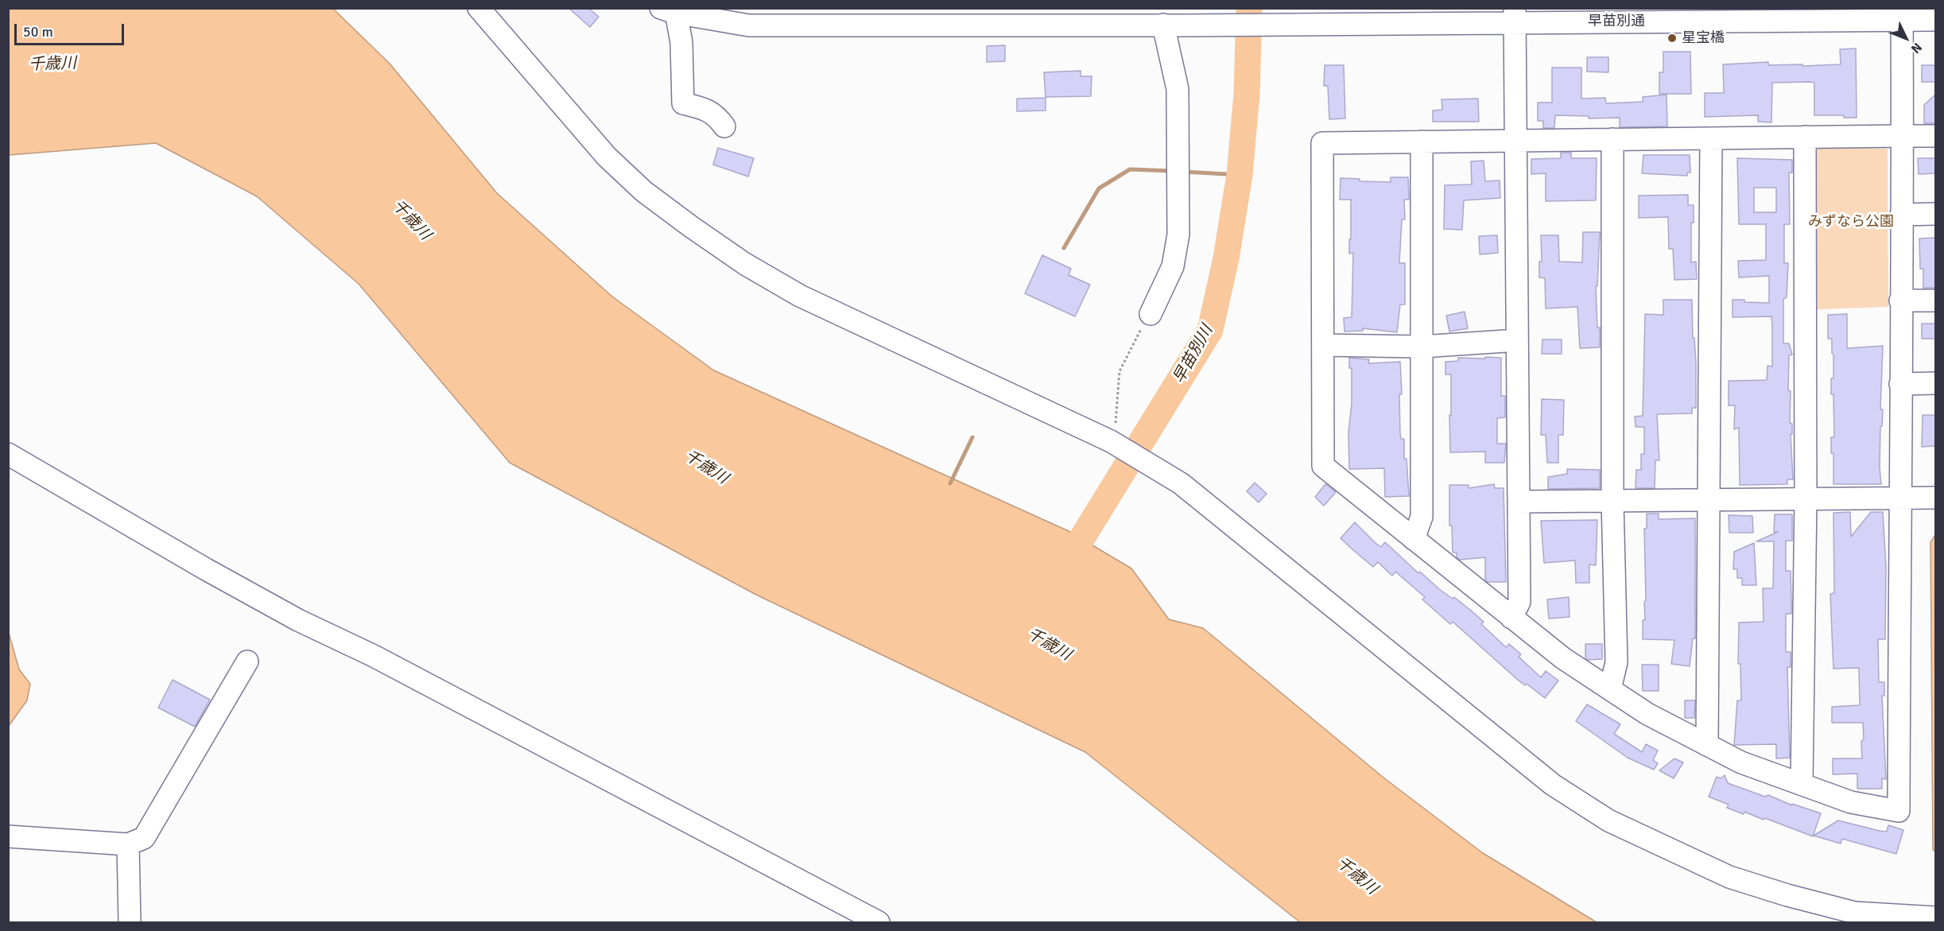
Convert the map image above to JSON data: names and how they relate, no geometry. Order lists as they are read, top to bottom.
{
  "streets": {
    "street": ["早苗別通"]
  },
  "water": ["千歳川", "早苗別川"],
  "parks": ["みずなら公園"],
  "places": ["星宝橋"],
  "scale_bar": "50 m",
  "north": "bottom right"
}
